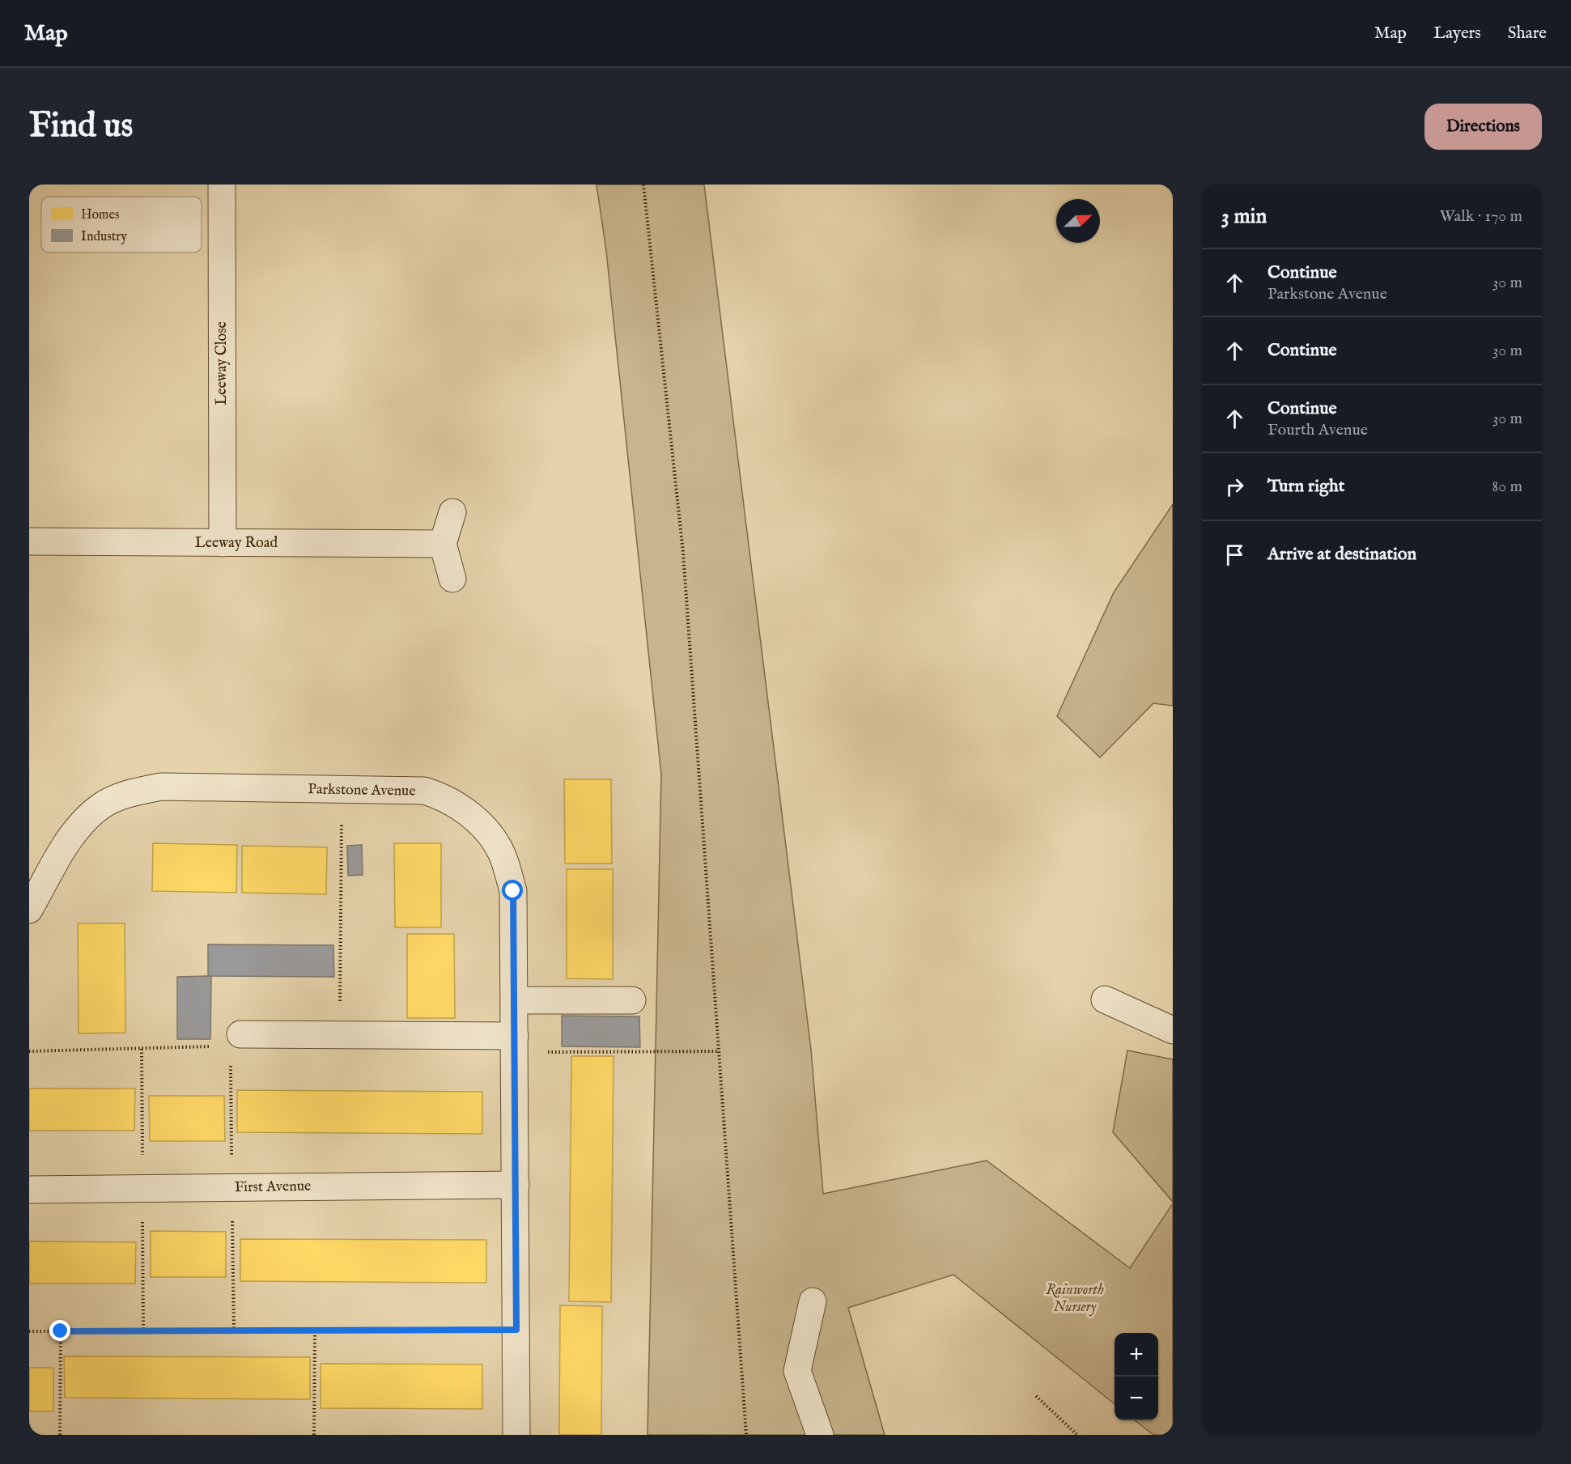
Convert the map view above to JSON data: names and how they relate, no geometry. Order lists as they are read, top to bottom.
{
  "streets": {
    "street": [
      "Leeway Close",
      "Leeway Road",
      "Parkstone Avenue",
      "First Avenue"
    ]
  },
  "crossings": [
    ["Leeway Close", "Leeway Road"],
    ["Parkstone Avenue", "First Avenue"]
  ],
  "parks": ["Rainworth Nursery"],
  "legend": ["Homes", "Industry"],
  "north": "top right",
  "page": {
    "header": "Map",
    "nav": ["Map", "Layers", "Share"],
    "buttons": "Directions",
    "title": "Find us",
    "heading": ["3 min", "Walk · 170 m"],
    "list": [
      ["Continue", "Parkstone Avenue", "30 m"],
      ["Continue", "30 m"],
      ["Continue", "Fourth Avenue", "30 m"],
      ["Turn right", "80 m"],
      "Arrive at destination"
    ],
    "map_buttons": ["+", "−"]
  }
}
